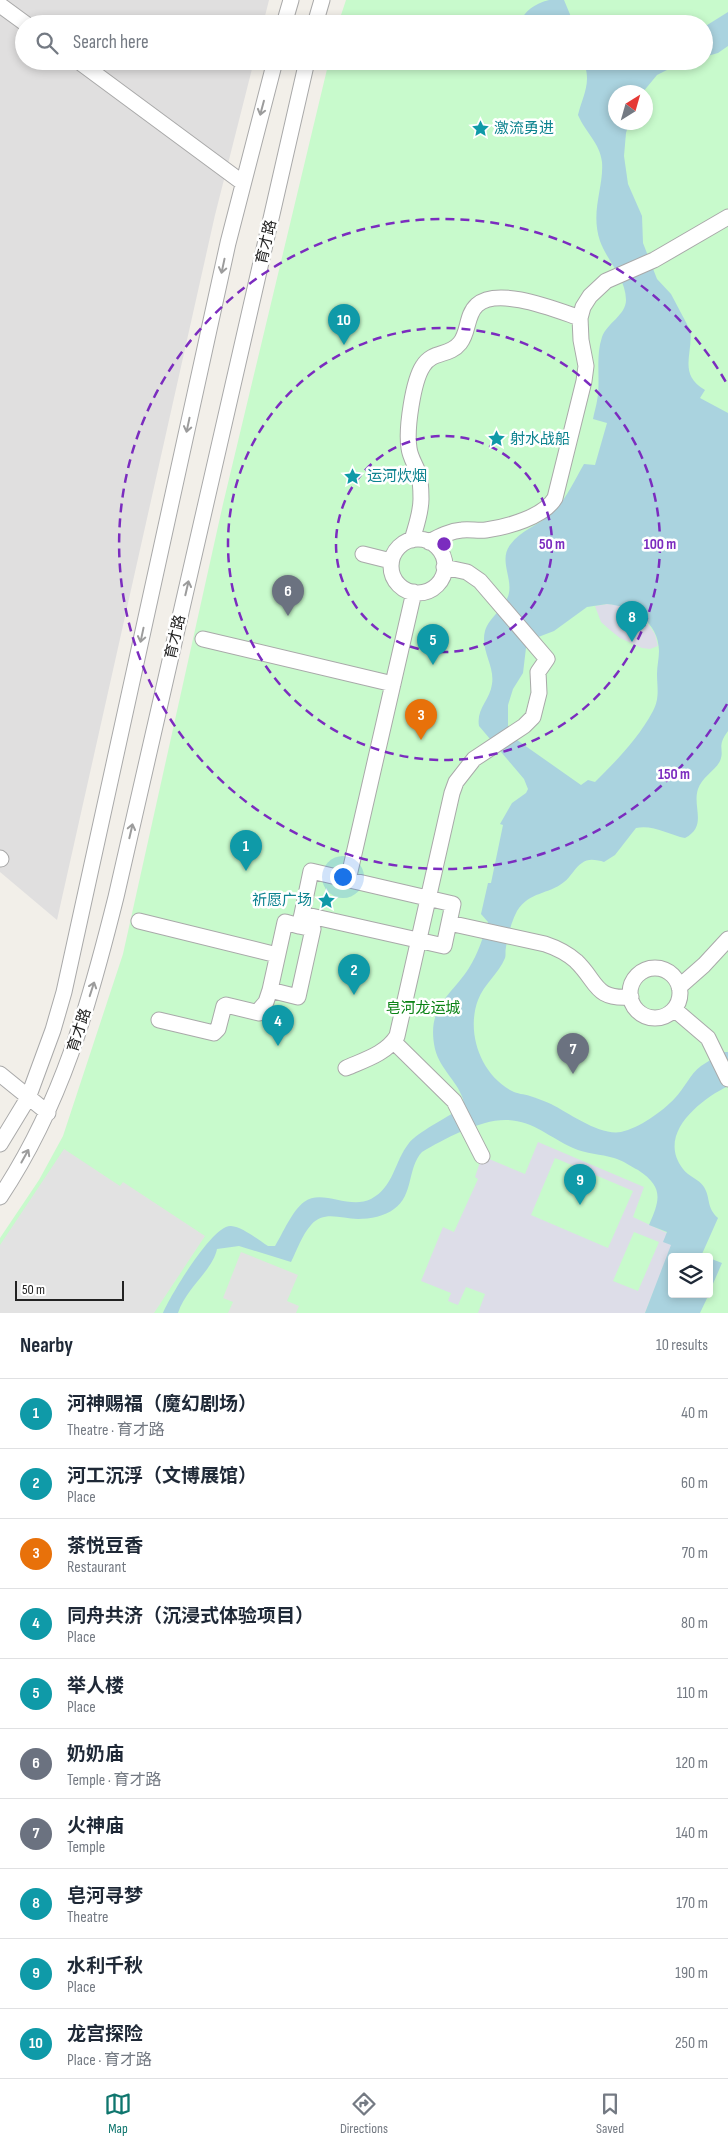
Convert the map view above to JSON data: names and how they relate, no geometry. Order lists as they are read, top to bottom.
{
  "streets": {
    "street": ["育才路"]
  },
  "parks": ["皂河龙运城"],
  "places": {
    "place": [
      "激流勇进",
      "射水战船",
      "运河炊烟",
      "祈愿广场"
    ]
  },
  "scale_bar": "50 m",
  "north": "top right",
  "page": {
    "search": "Search here",
    "pins": [
      "10",
      "6",
      "8",
      "5",
      "3",
      "1",
      "2",
      "4",
      "7",
      "9"
    ],
    "scale": "50 m",
    "heading": ["Nearby", "10 results"],
    "list": [
      {
        "mark": "1",
        "name": "河神赐福（魔幻剧场）",
        "note": "Theatre · 育才路",
        "value": "40 m"
      },
      {
        "mark": "2",
        "name": "河工沉浮（文博展馆）",
        "note": "Place",
        "value": "60 m"
      },
      {
        "mark": "3",
        "name": "茶悦豆香",
        "note": "Restaurant",
        "value": "70 m"
      },
      {
        "mark": "4",
        "name": "同舟共济（沉浸式体验项目）",
        "note": "Place",
        "value": "80 m"
      },
      {
        "mark": "5",
        "name": "举人楼",
        "note": "Place",
        "value": "110 m"
      },
      {
        "mark": "6",
        "name": "奶奶庙",
        "note": "Temple · 育才路",
        "value": "120 m"
      },
      {
        "mark": "7",
        "name": "火神庙",
        "note": "Temple",
        "value": "140 m"
      },
      {
        "mark": "8",
        "name": "皂河寻梦",
        "note": "Theatre",
        "value": "170 m"
      },
      {
        "mark": "9",
        "name": "水利千秋",
        "note": "Place",
        "value": "190 m"
      },
      {
        "mark": "10",
        "name": "龙宫探险",
        "note": "Place · 育才路",
        "value": "250 m"
      }
    ],
    "nav": ["Map", "Directions", "Saved"]
  },
  "rings": ["50 m", "100 m", "150 m"]
}
